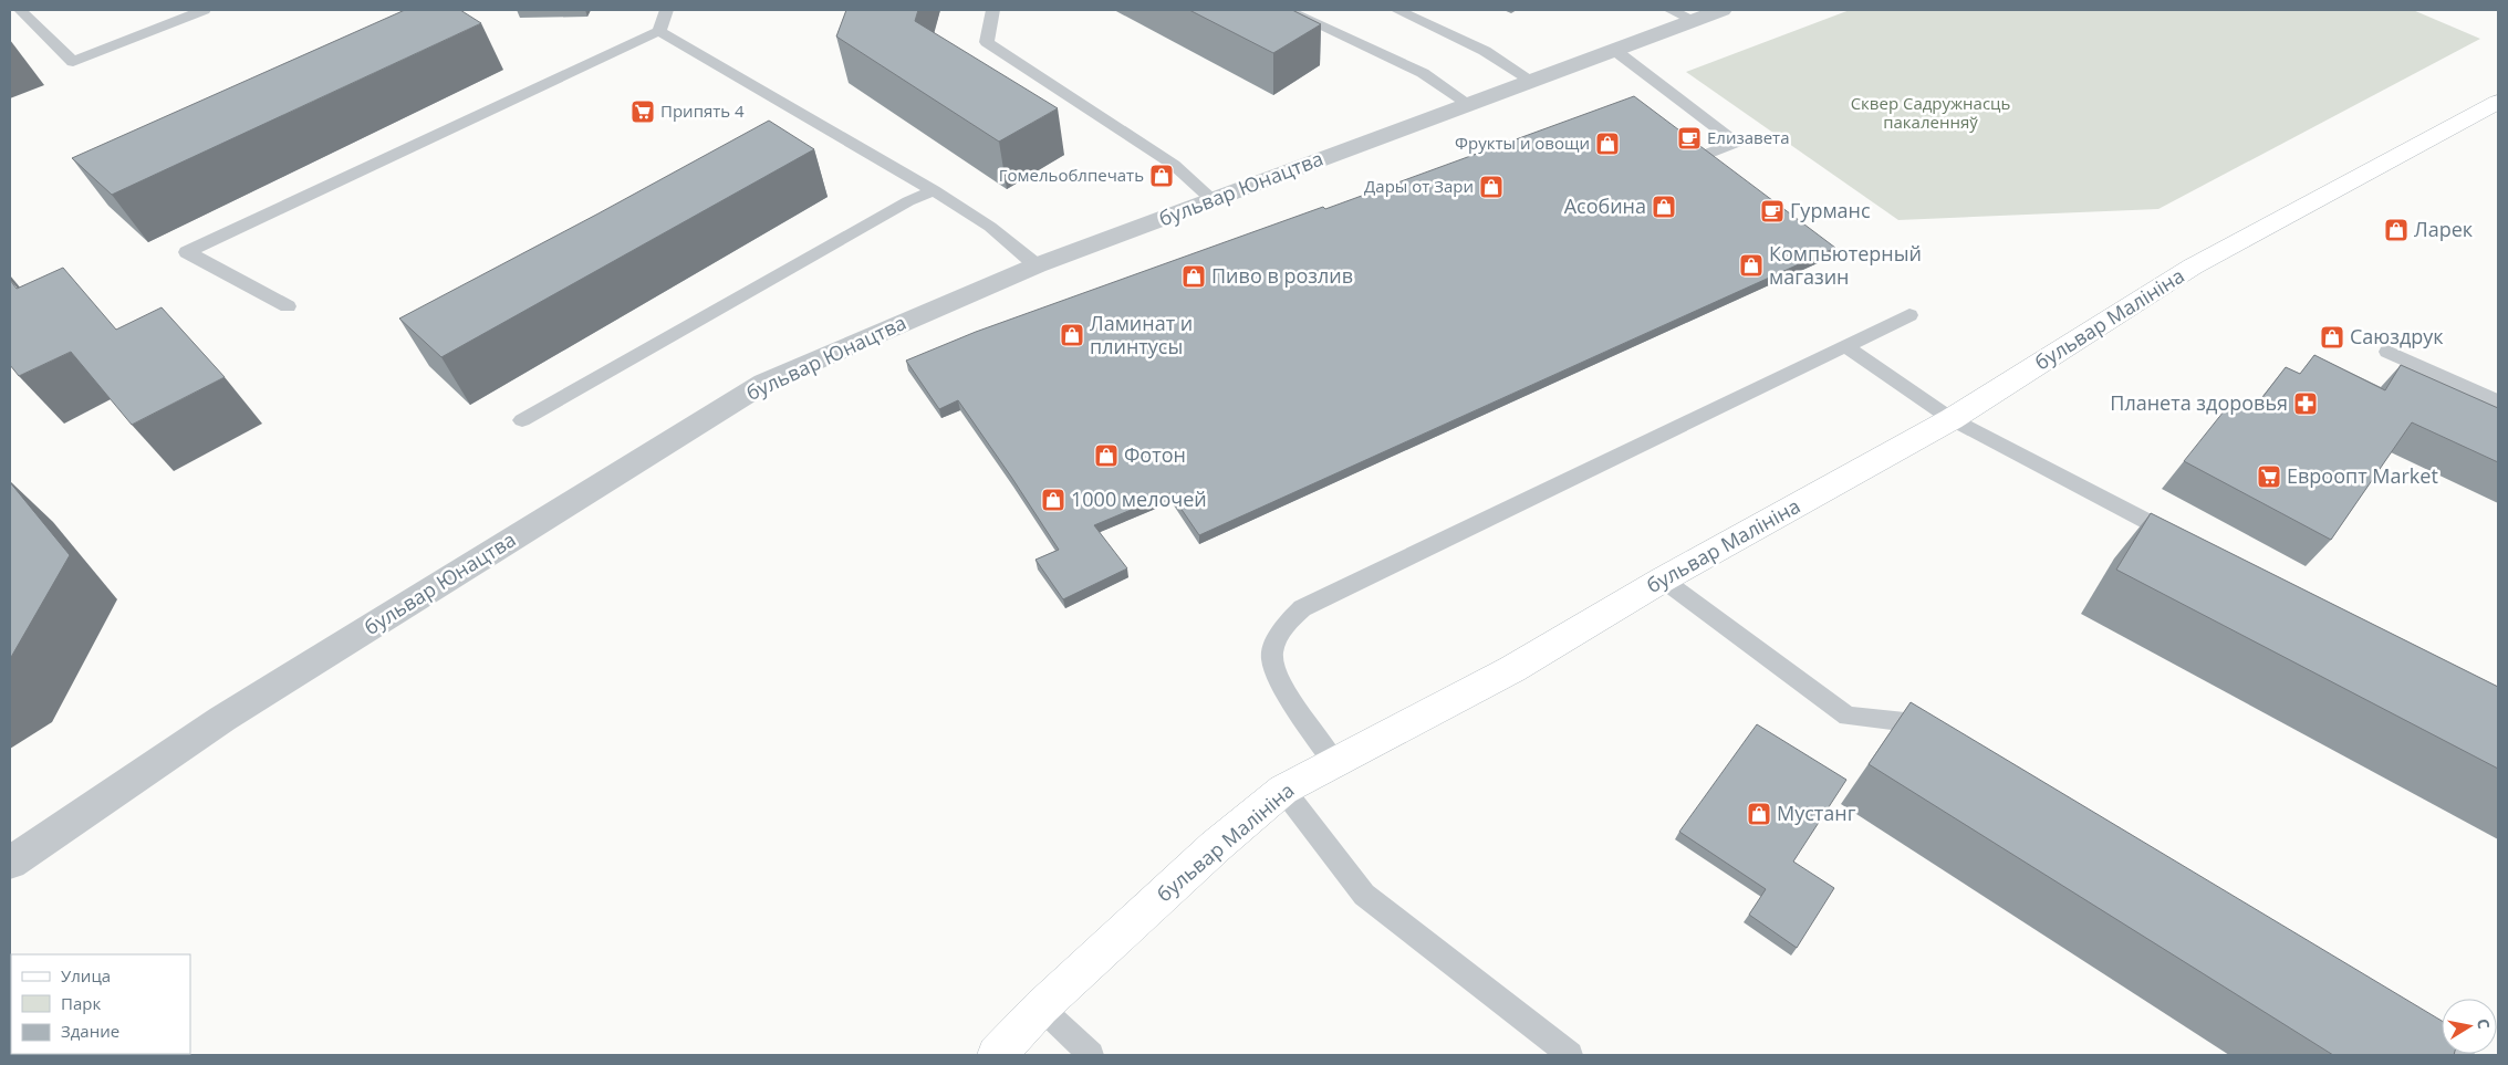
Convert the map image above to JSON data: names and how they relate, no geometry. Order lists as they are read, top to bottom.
{
  "streets": {
    "main road": ["бульвар Малініна"],
    "street": ["бульвар Юнацтва"]
  },
  "parks": ["Сквер Садружнасць пакаленняў"],
  "places": {
    "supermarket": ["Припять 4", "Евроопт Market"],
    "cafe": ["Елизавета", "Гурманс"],
    "shop": [
      "Фрукты и овощи",
      "Гомельоблпечать",
      "Дары от Зари",
      "Асобина",
      "Ларек",
      "Компьютерный магазин",
      "Пиво в розлив",
      "Ламинат и плинтусы",
      "Саюздрук",
      "Фотон",
      "1000 мелочей",
      "Мустанг"
    ],
    "pharmacy": ["Планета здоровья"]
  },
  "legend": ["Улица", "Парк", "Здание"],
  "north": "right"
}
